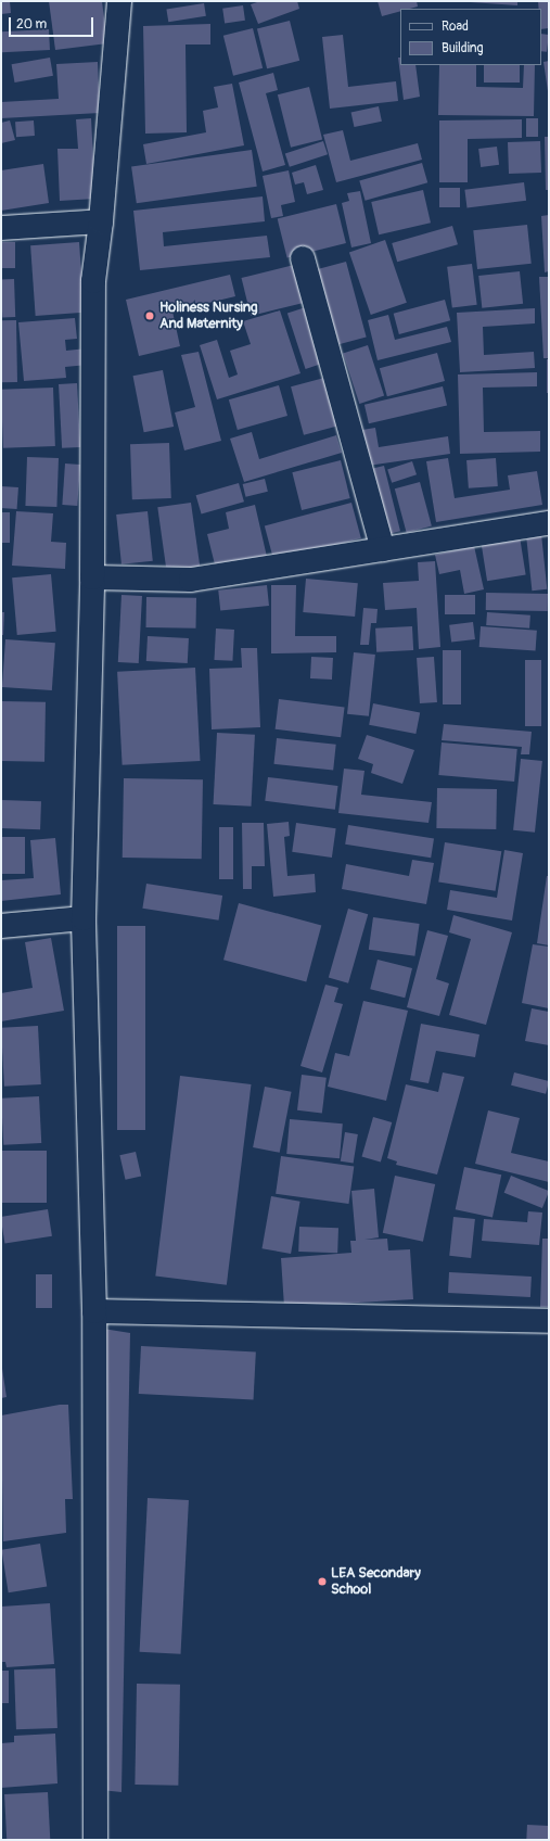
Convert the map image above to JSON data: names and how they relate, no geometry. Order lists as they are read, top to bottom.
{
  "places": ["Holiness Nursing And Maternity", "LEA Secondary School"],
  "legend": ["Road", "Building"],
  "scale_bar": "20 m"
}
